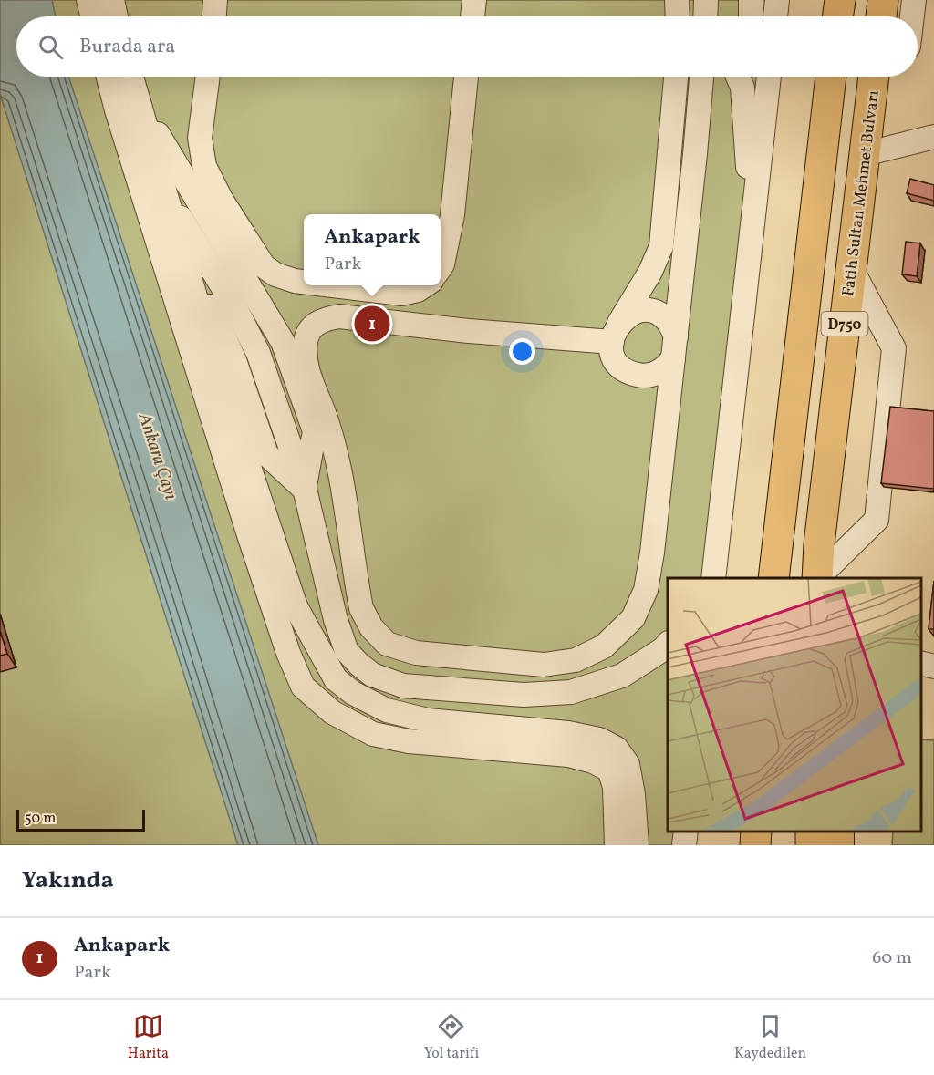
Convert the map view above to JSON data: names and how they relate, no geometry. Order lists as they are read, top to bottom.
{
  "streets": {
    "highway": ["Fatih Sultan Mehmet Bulvarı", "D750"]
  },
  "water": ["Ankara Çayı"],
  "scale_bar": "50 m",
  "page": {
    "search": "Burada ara",
    "popup": ["Ankapark", "Park"],
    "pins": "1",
    "scale": "50 m",
    "heading": "Yakında",
    "list": [
      {
        "mark": "1",
        "name": "Ankapark",
        "note": "Park",
        "value": "60 m"
      }
    ],
    "nav": ["Harita", "Yol tarifi", "Kaydedilen"]
  }
}
